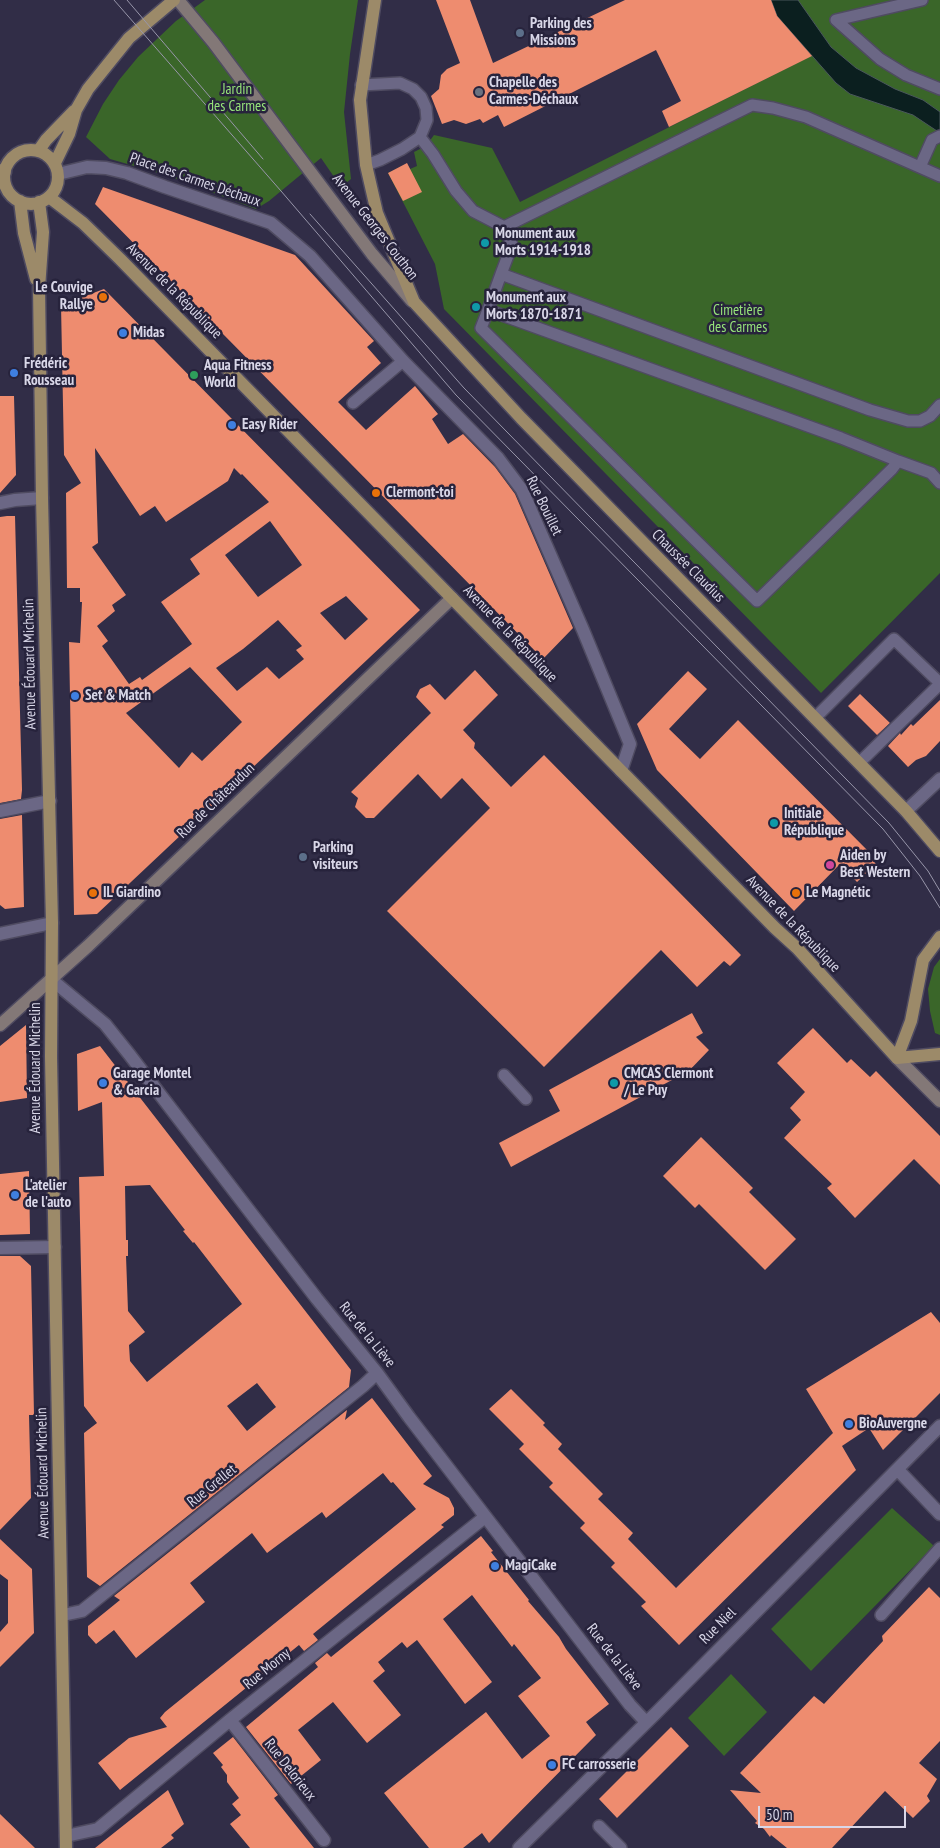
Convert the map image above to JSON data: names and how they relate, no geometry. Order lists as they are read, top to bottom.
{
  "streets": {
    "main road": ["Avenue de la République", "Chaussée Claudius", "Avenue Édouard Michelin"],
    "street": [
      "Place des Carmes Déchaux",
      "Avenue Georges Couthon",
      "Rue Bouillet",
      "Rue de Châteaudun",
      "Rue de la Liève",
      "Rue Grellet",
      "Rue Niel",
      "Rue Morny",
      "Rue Delorieux"
    ]
  },
  "crossings": [
    ["Place des Carmes Déchaux", "Avenue de la République"],
    ["Place des Carmes Déchaux", "Rue Bouillet"],
    ["Place des Carmes Déchaux", "Avenue Édouard Michelin"],
    ["Avenue Georges Couthon", "Chaussée Claudius"],
    ["Avenue de la République", "Rue Bouillet"],
    ["Avenue de la République", "Avenue Édouard Michelin"],
    ["Avenue de la République", "Rue de Châteaudun"],
    ["Avenue Édouard Michelin", "Rue de Châteaudun"],
    ["Avenue Édouard Michelin", "Rue de la Liève"],
    ["Avenue Édouard Michelin", "Rue Grellet"],
    ["Avenue Édouard Michelin", "Rue Morny"],
    ["Rue de Châteaudun", "Rue de la Liève"],
    ["Rue de la Liève", "Rue Grellet"],
    ["Rue de la Liève", "Rue Niel"],
    ["Rue de la Liève", "Rue Morny"],
    ["Rue Morny", "Rue Delorieux"]
  ],
  "parks": ["Jardin des Carmes", "Cimetière des Carmes"],
  "places": [
    "Parking des Missions",
    "Chapelle des Carmes-Déchaux",
    "Monument aux Morts 1914-1918",
    "Le Couvige Rallye",
    "Monument aux Morts 1870-1871",
    "Midas",
    "Frédéric Rousseau",
    "Aqua Fitness World",
    "Easy Rider",
    "Clermont-toi",
    "Set & Match",
    "Initiale République",
    "Parking visiteurs",
    "Aiden by Best Western",
    "IL Giardino",
    "Le Magnétic",
    "Garage Montel & Garcia",
    "CMCAS Clermont / Le Puy",
    "L'atelier de l'auto",
    "BioAuvergne",
    "MagiCake",
    "FC carrosserie"
  ],
  "scale_bar": "50 m"
}
